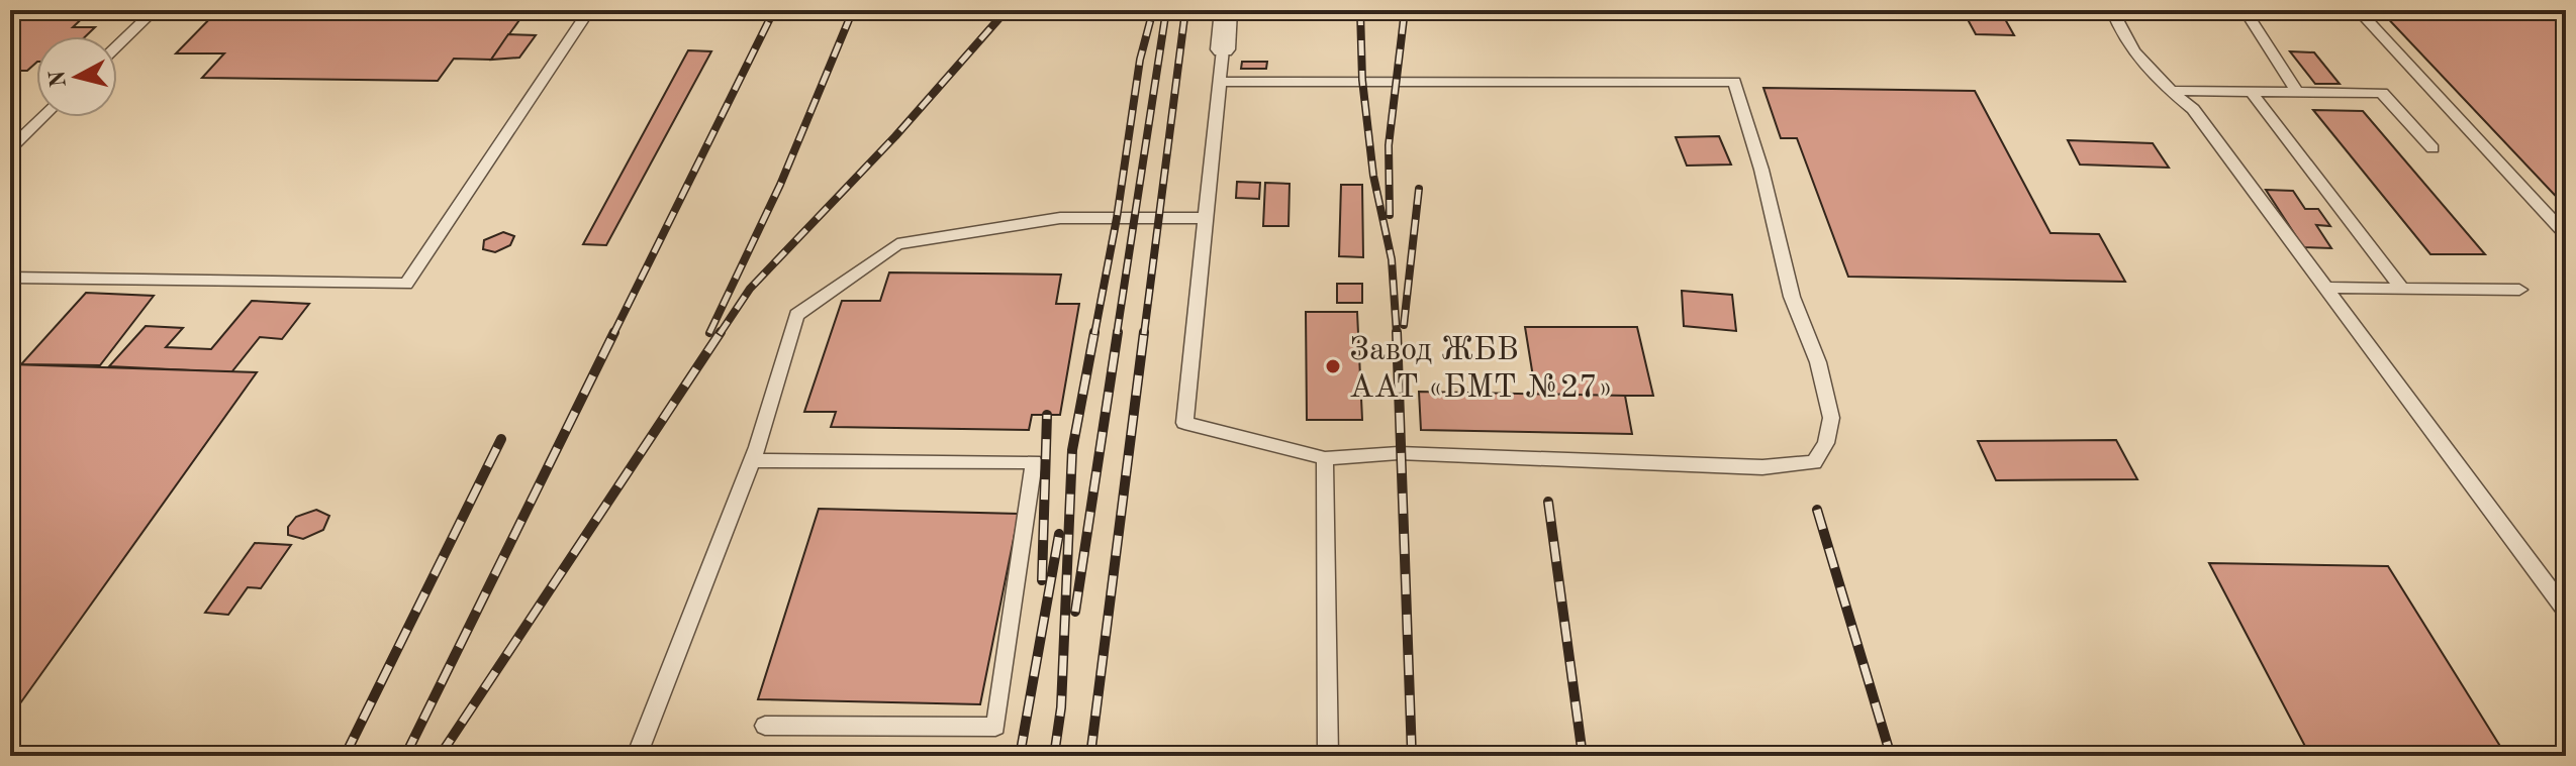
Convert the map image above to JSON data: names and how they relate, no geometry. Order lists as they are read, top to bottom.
{
  "places": ["Завод ЖБВ ААТ «БМТ №27»"],
  "north": "left"
}
